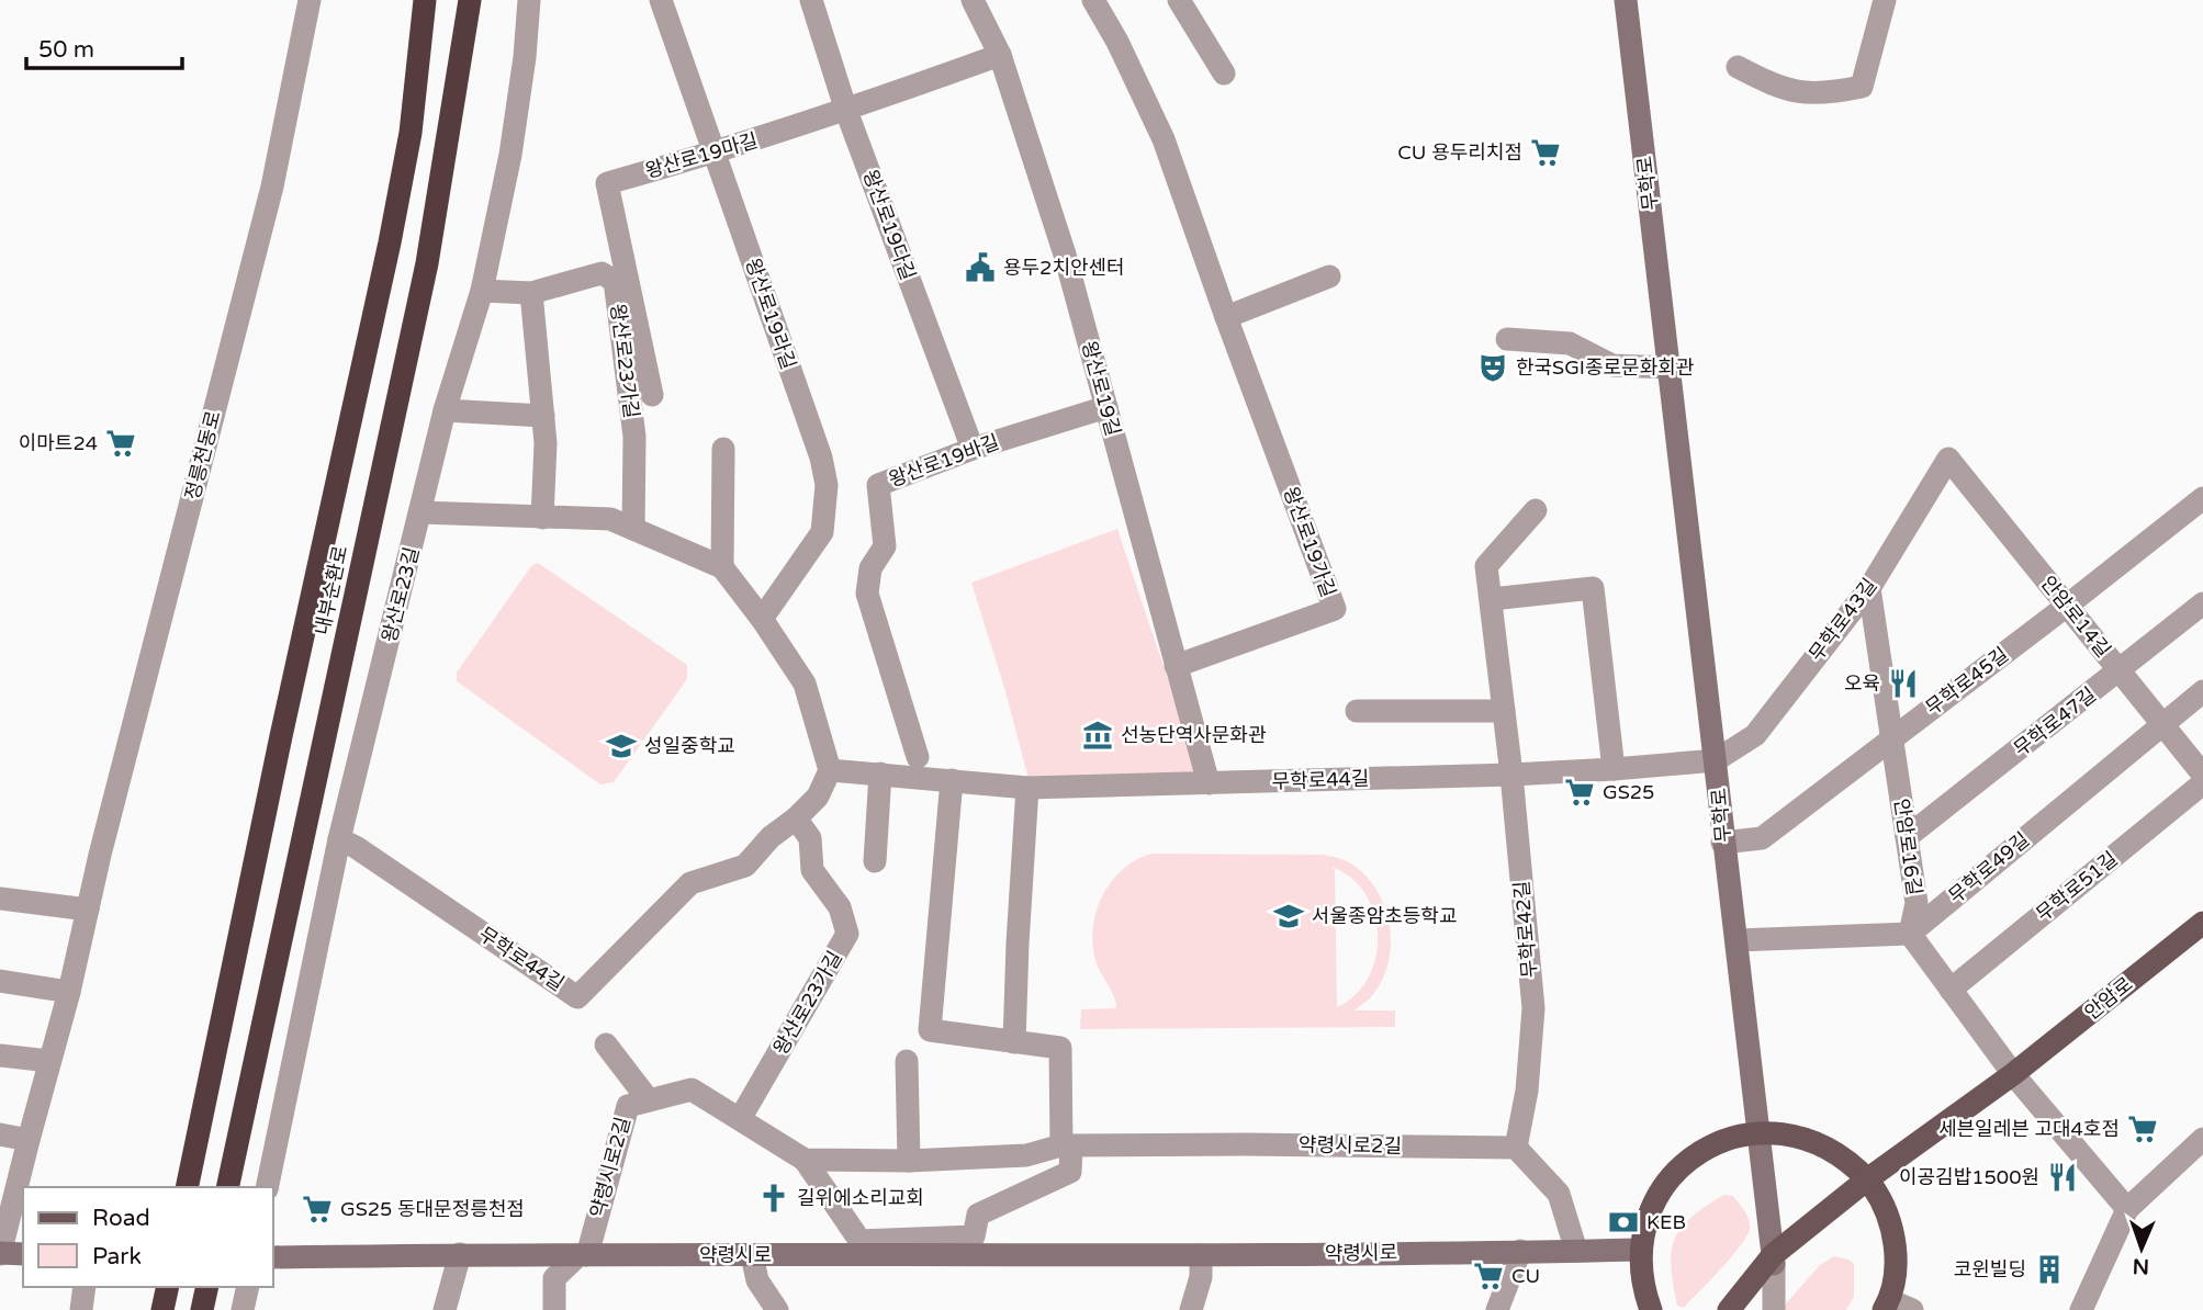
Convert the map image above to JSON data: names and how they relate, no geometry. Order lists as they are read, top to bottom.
{
  "streets": {
    "highway": ["내부순환로"],
    "main road": ["무학로", "안암로", "약령시로"],
    "street": [
      "왕산로19마길",
      "왕산로19다길",
      "왕산로19라길",
      "왕산로23가길",
      "왕산로19길",
      "정릉천동로",
      "왕산로19바길",
      "왕산로19가길",
      "왕산로23길",
      "안암로14길",
      "무학로43길",
      "무학로45길",
      "무학로47길",
      "무학로44길",
      "안암로16길",
      "무학로49길",
      "무학로51길",
      "무학로42길",
      "약령시로2길"
    ]
  },
  "crossings": [
    ["왕산로19마길", "왕산로19다길"],
    ["왕산로19마길", "왕산로19라길"],
    ["왕산로19마길", "왕산로19길"],
    ["무학로", "무학로43길"],
    ["무학로", "무학로45길"],
    ["무학로", "무학로44길"],
    ["무학로", "안암로"],
    ["왕산로19다길", "왕산로19바길"],
    ["왕산로23가길", "왕산로23길"],
    ["왕산로23가길", "무학로44길"],
    ["왕산로23가길", "약령시로2길"],
    ["왕산로19길", "왕산로19바길"],
    ["왕산로19길", "왕산로19가길"],
    ["왕산로19길", "무학로44길"],
    ["왕산로23길", "무학로44길"],
    ["안암로14길", "무학로43길"],
    ["안암로14길", "무학로45길"],
    ["안암로14길", "무학로47길"],
    ["안암로14길", "무학로49길"],
    ["무학로43길", "무학로44길"],
    ["무학로43길", "안암로16길"],
    ["무학로45길", "안암로16길"],
    ["무학로47길", "안암로16길"],
    ["무학로44길", "무학로42길"],
    ["안암로16길", "무학로49길"],
    ["무학로42길", "약령시로2길"],
    ["약령시로2길", "약령시로"]
  ],
  "places": {
    "supermarket": [
      "CU 용두리치점",
      "이마트24",
      "GS25",
      "세븐일레븐 고대4호점",
      "GS25 동대문정릉천점",
      "CU"
    ],
    "public building": ["용두2치안센터"],
    "theatre": ["한국SGI종로문화회관"],
    "restaurant": ["오육", "이공김밥1500원"],
    "museum": ["선농단역사문화관"],
    "school or university": ["성일중학교", "서울종암초등학교"],
    "church": ["길위에소리교회"],
    "bank": ["KEB"],
    "building": ["코윈빌딩"]
  },
  "legend": ["Road", "Park"],
  "scale_bar": "50 m",
  "north": "bottom"
}
